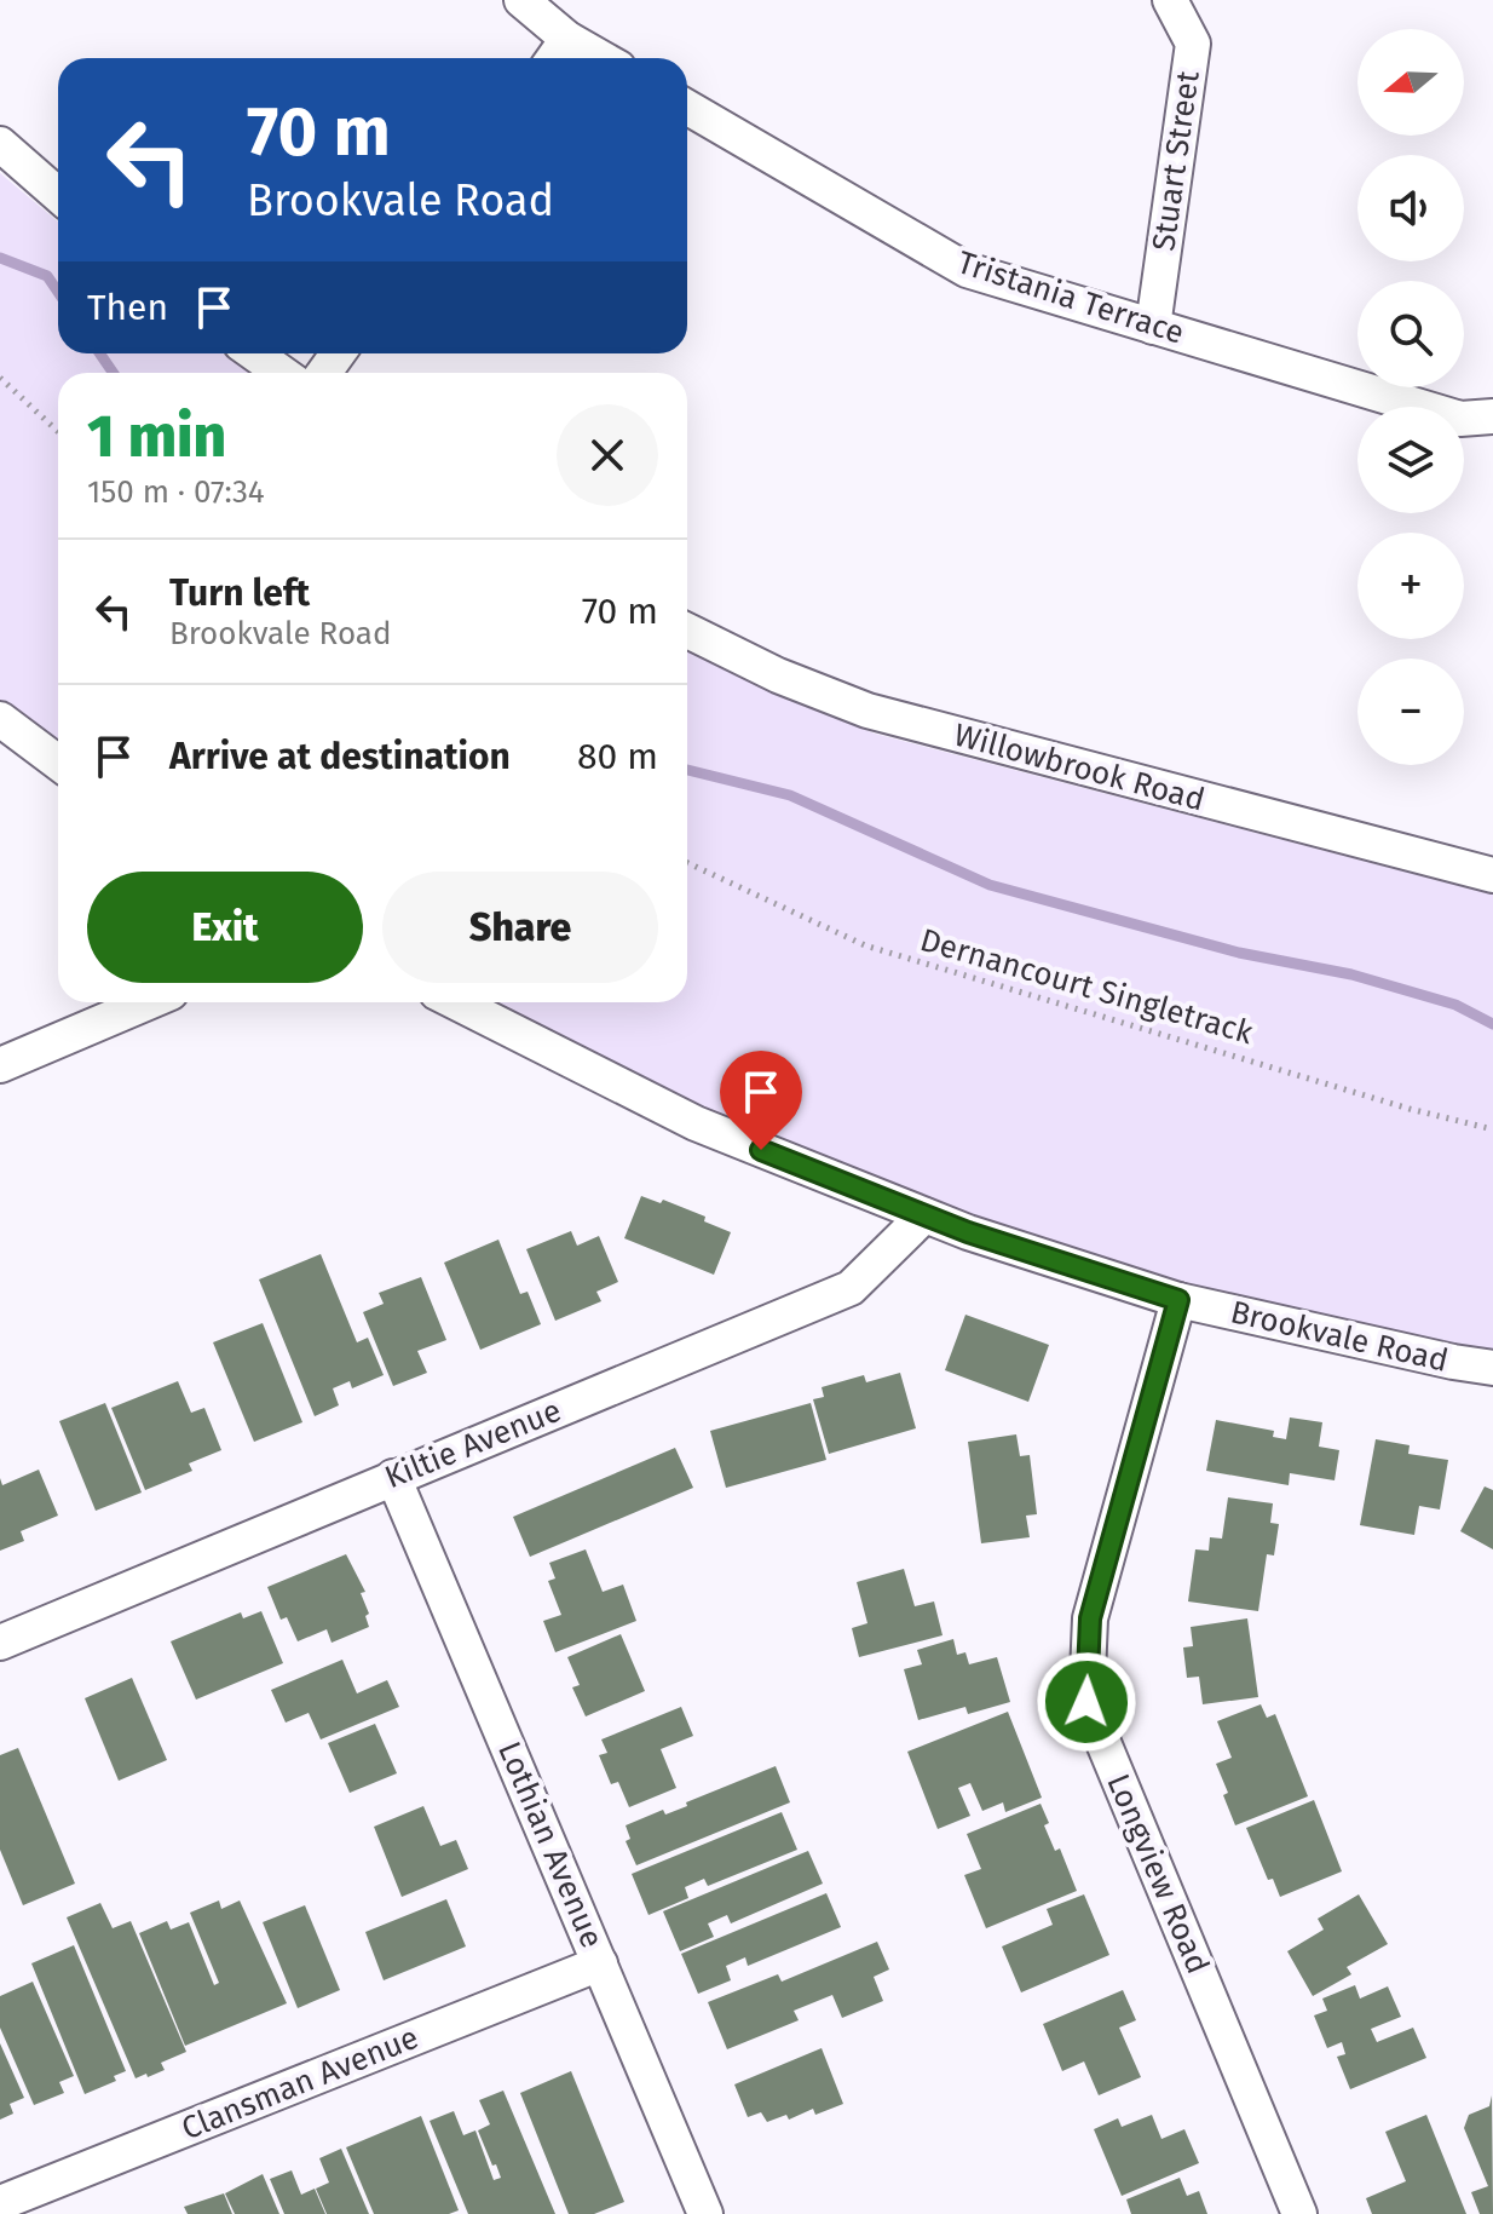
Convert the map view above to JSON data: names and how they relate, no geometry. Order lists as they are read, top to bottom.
{
  "streets": {
    "street": [
      "Stuart Street",
      "Tristania Terrace",
      "Willowbrook Road",
      "Brookvale Road",
      "Kiltie Avenue",
      "Lothian Avenue",
      "Longview Road",
      "Clansman Avenue"
    ],
    "path": ["Dernancourt Singletrack"]
  },
  "crossings": [
    ["Stuart Street", "Tristania Terrace"],
    ["Brookvale Road", "Kiltie Avenue"],
    ["Brookvale Road", "Longview Road"],
    ["Kiltie Avenue", "Lothian Avenue"],
    ["Lothian Avenue", "Clansman Avenue"]
  ],
  "north": "left",
  "page": {
    "map_buttons": ["+", "−"],
    "turn": ["70 m", "Brookvale Road"],
    "then": "Then",
    "heading": ["1 min", "150 m · 07:34"],
    "list": [
      {
        "name": "Turn left",
        "note": "Brookvale Road",
        "value": "70 m"
      },
      {
        "name": "Arrive at destination",
        "value": "80 m"
      }
    ],
    "buttons": ["Exit", "Share"]
  }
}
